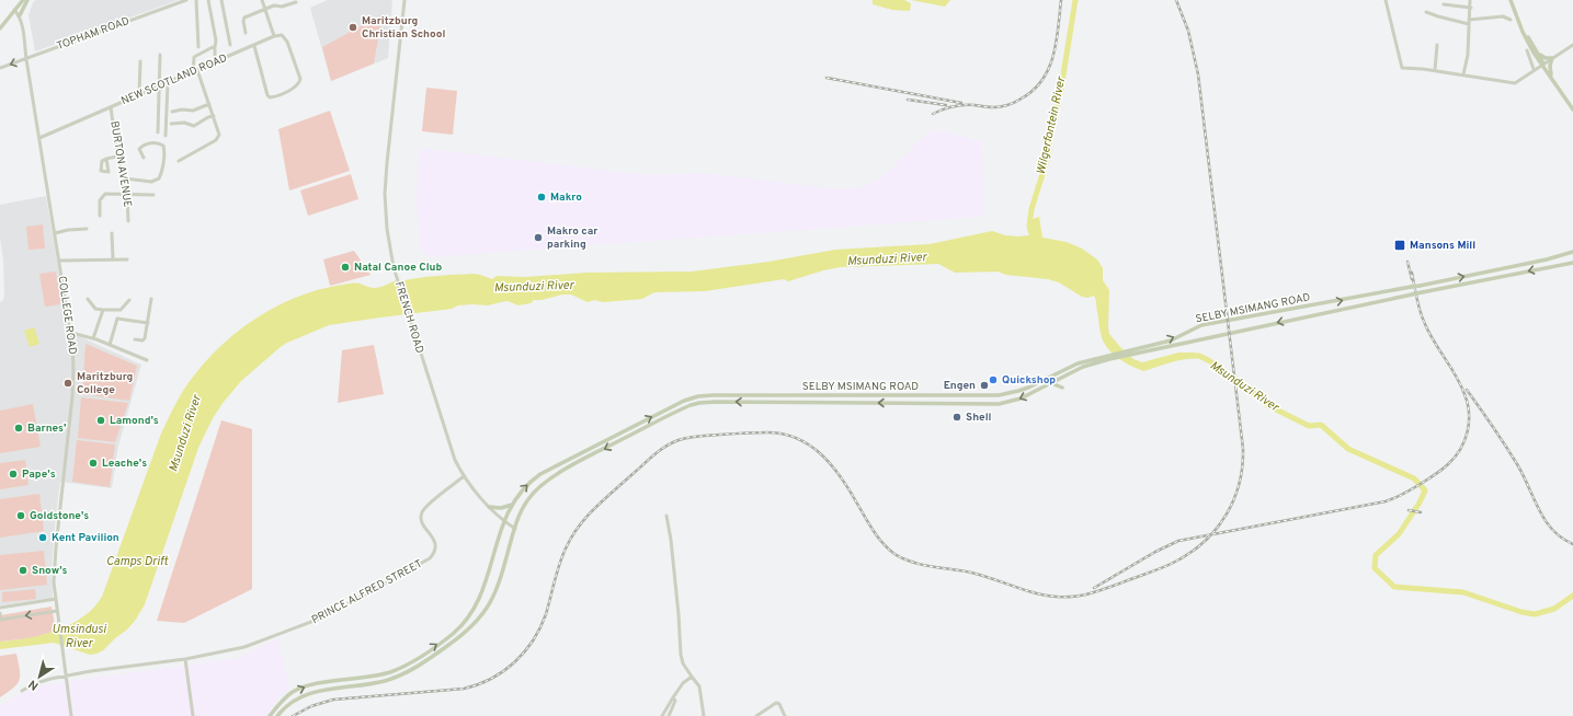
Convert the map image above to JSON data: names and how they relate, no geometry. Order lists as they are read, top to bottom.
{
  "streets": {
    "main road": ["SELBY MSIMANG ROAD"],
    "street": [
      "TOPHAM ROAD",
      "NEW SCOTLAND ROAD",
      "BURTON AVENUE",
      "COLLEGE ROAD",
      "FRENCH ROAD",
      "PRINCE ALFRED STREET"
    ]
  },
  "crossings": [
    ["TOPHAM ROAD", "COLLEGE ROAD"],
    ["NEW SCOTLAND ROAD", "BURTON AVENUE"],
    ["NEW SCOTLAND ROAD", "COLLEGE ROAD"],
    ["SELBY MSIMANG ROAD", "FRENCH ROAD"],
    ["COLLEGE ROAD", "PRINCE ALFRED STREET"],
    ["FRENCH ROAD", "PRINCE ALFRED STREET"]
  ],
  "water": [
    "Wilgerfontein River",
    "Msunduzi River",
    "Camps Drift",
    "Umsindusi River"
  ],
  "places": {
    "other": [
      "Maritzburg Christian School",
      "Makro",
      "Makro car parking",
      "Natal Canoe Club",
      "Quickshop",
      "Maritzburg College",
      "Engen",
      "Shell",
      "Lamond's",
      "Barnes'",
      "Leache's",
      "Pape's",
      "Goldstone's",
      "Kent Pavilion",
      "Snow's"
    ],
    "transit": ["Mansons Mill"]
  },
  "north": "bottom left"
}
